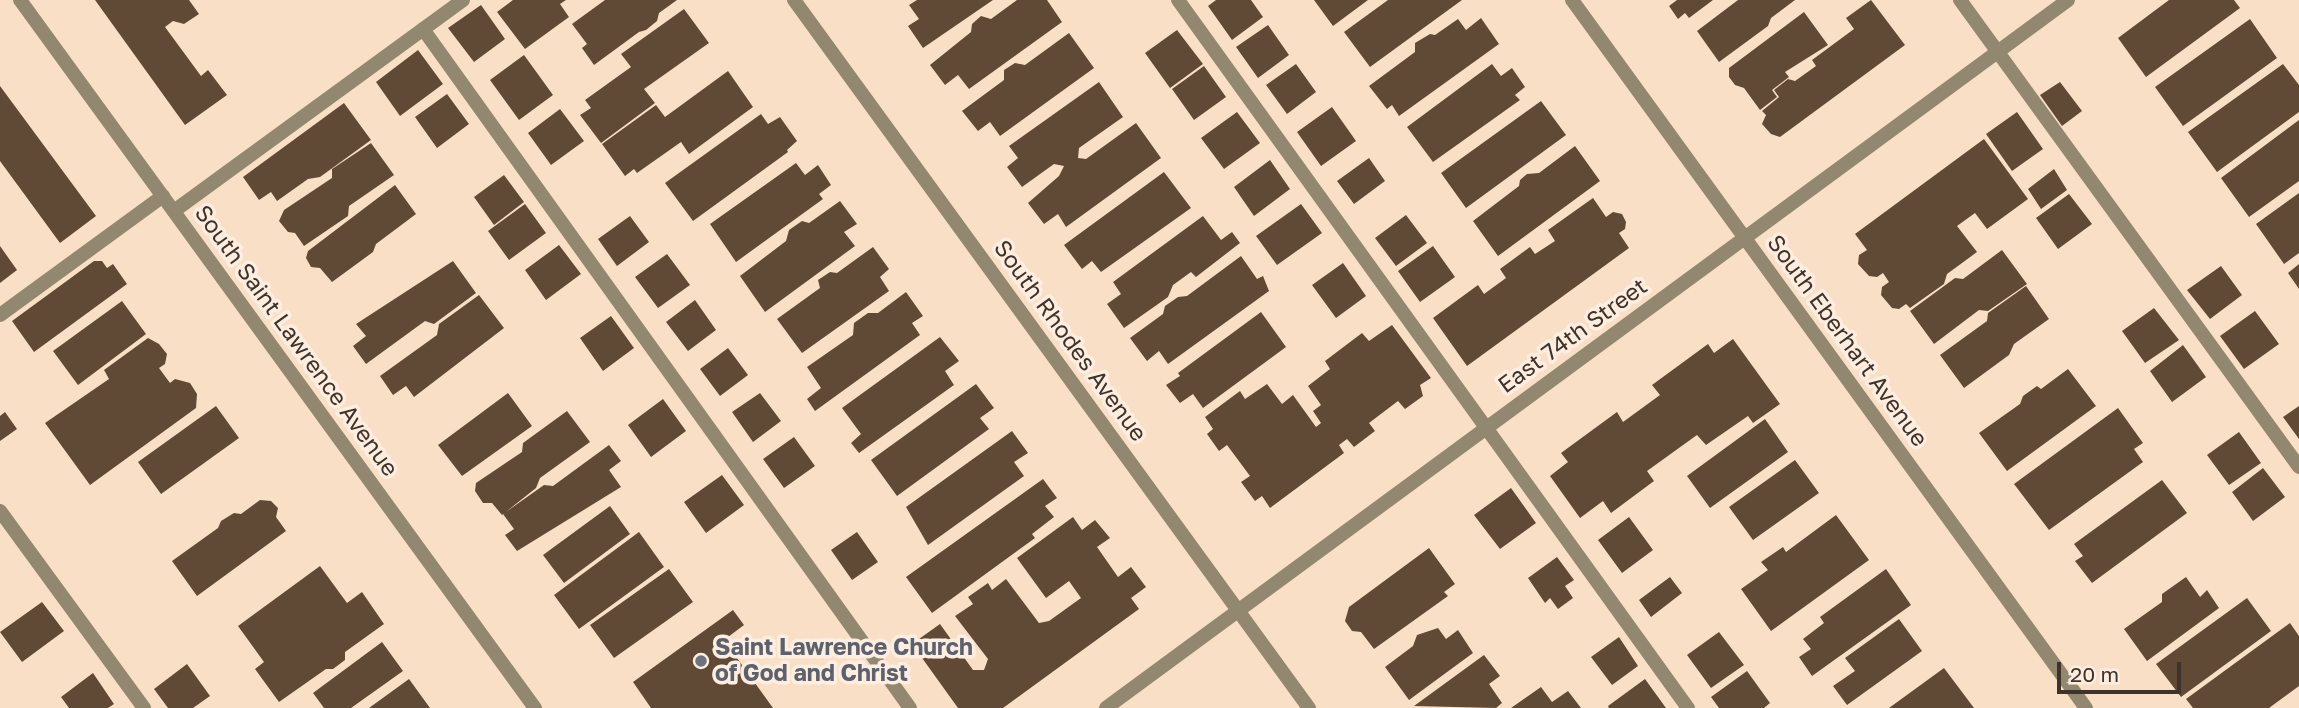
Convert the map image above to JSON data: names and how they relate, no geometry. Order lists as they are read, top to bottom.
{
  "streets": {
    "street": [
      "East 74th Street",
      "South Saint Lawrence Avenue",
      "South Rhodes Avenue",
      "South Eberhart Avenue"
    ]
  },
  "crossings": [
    ["East 74th Street", "South Rhodes Avenue"],
    ["East 74th Street", "South Eberhart Avenue"]
  ],
  "places": ["Saint Lawrence Church of God and Christ"],
  "scale_bar": "20 m"
}
